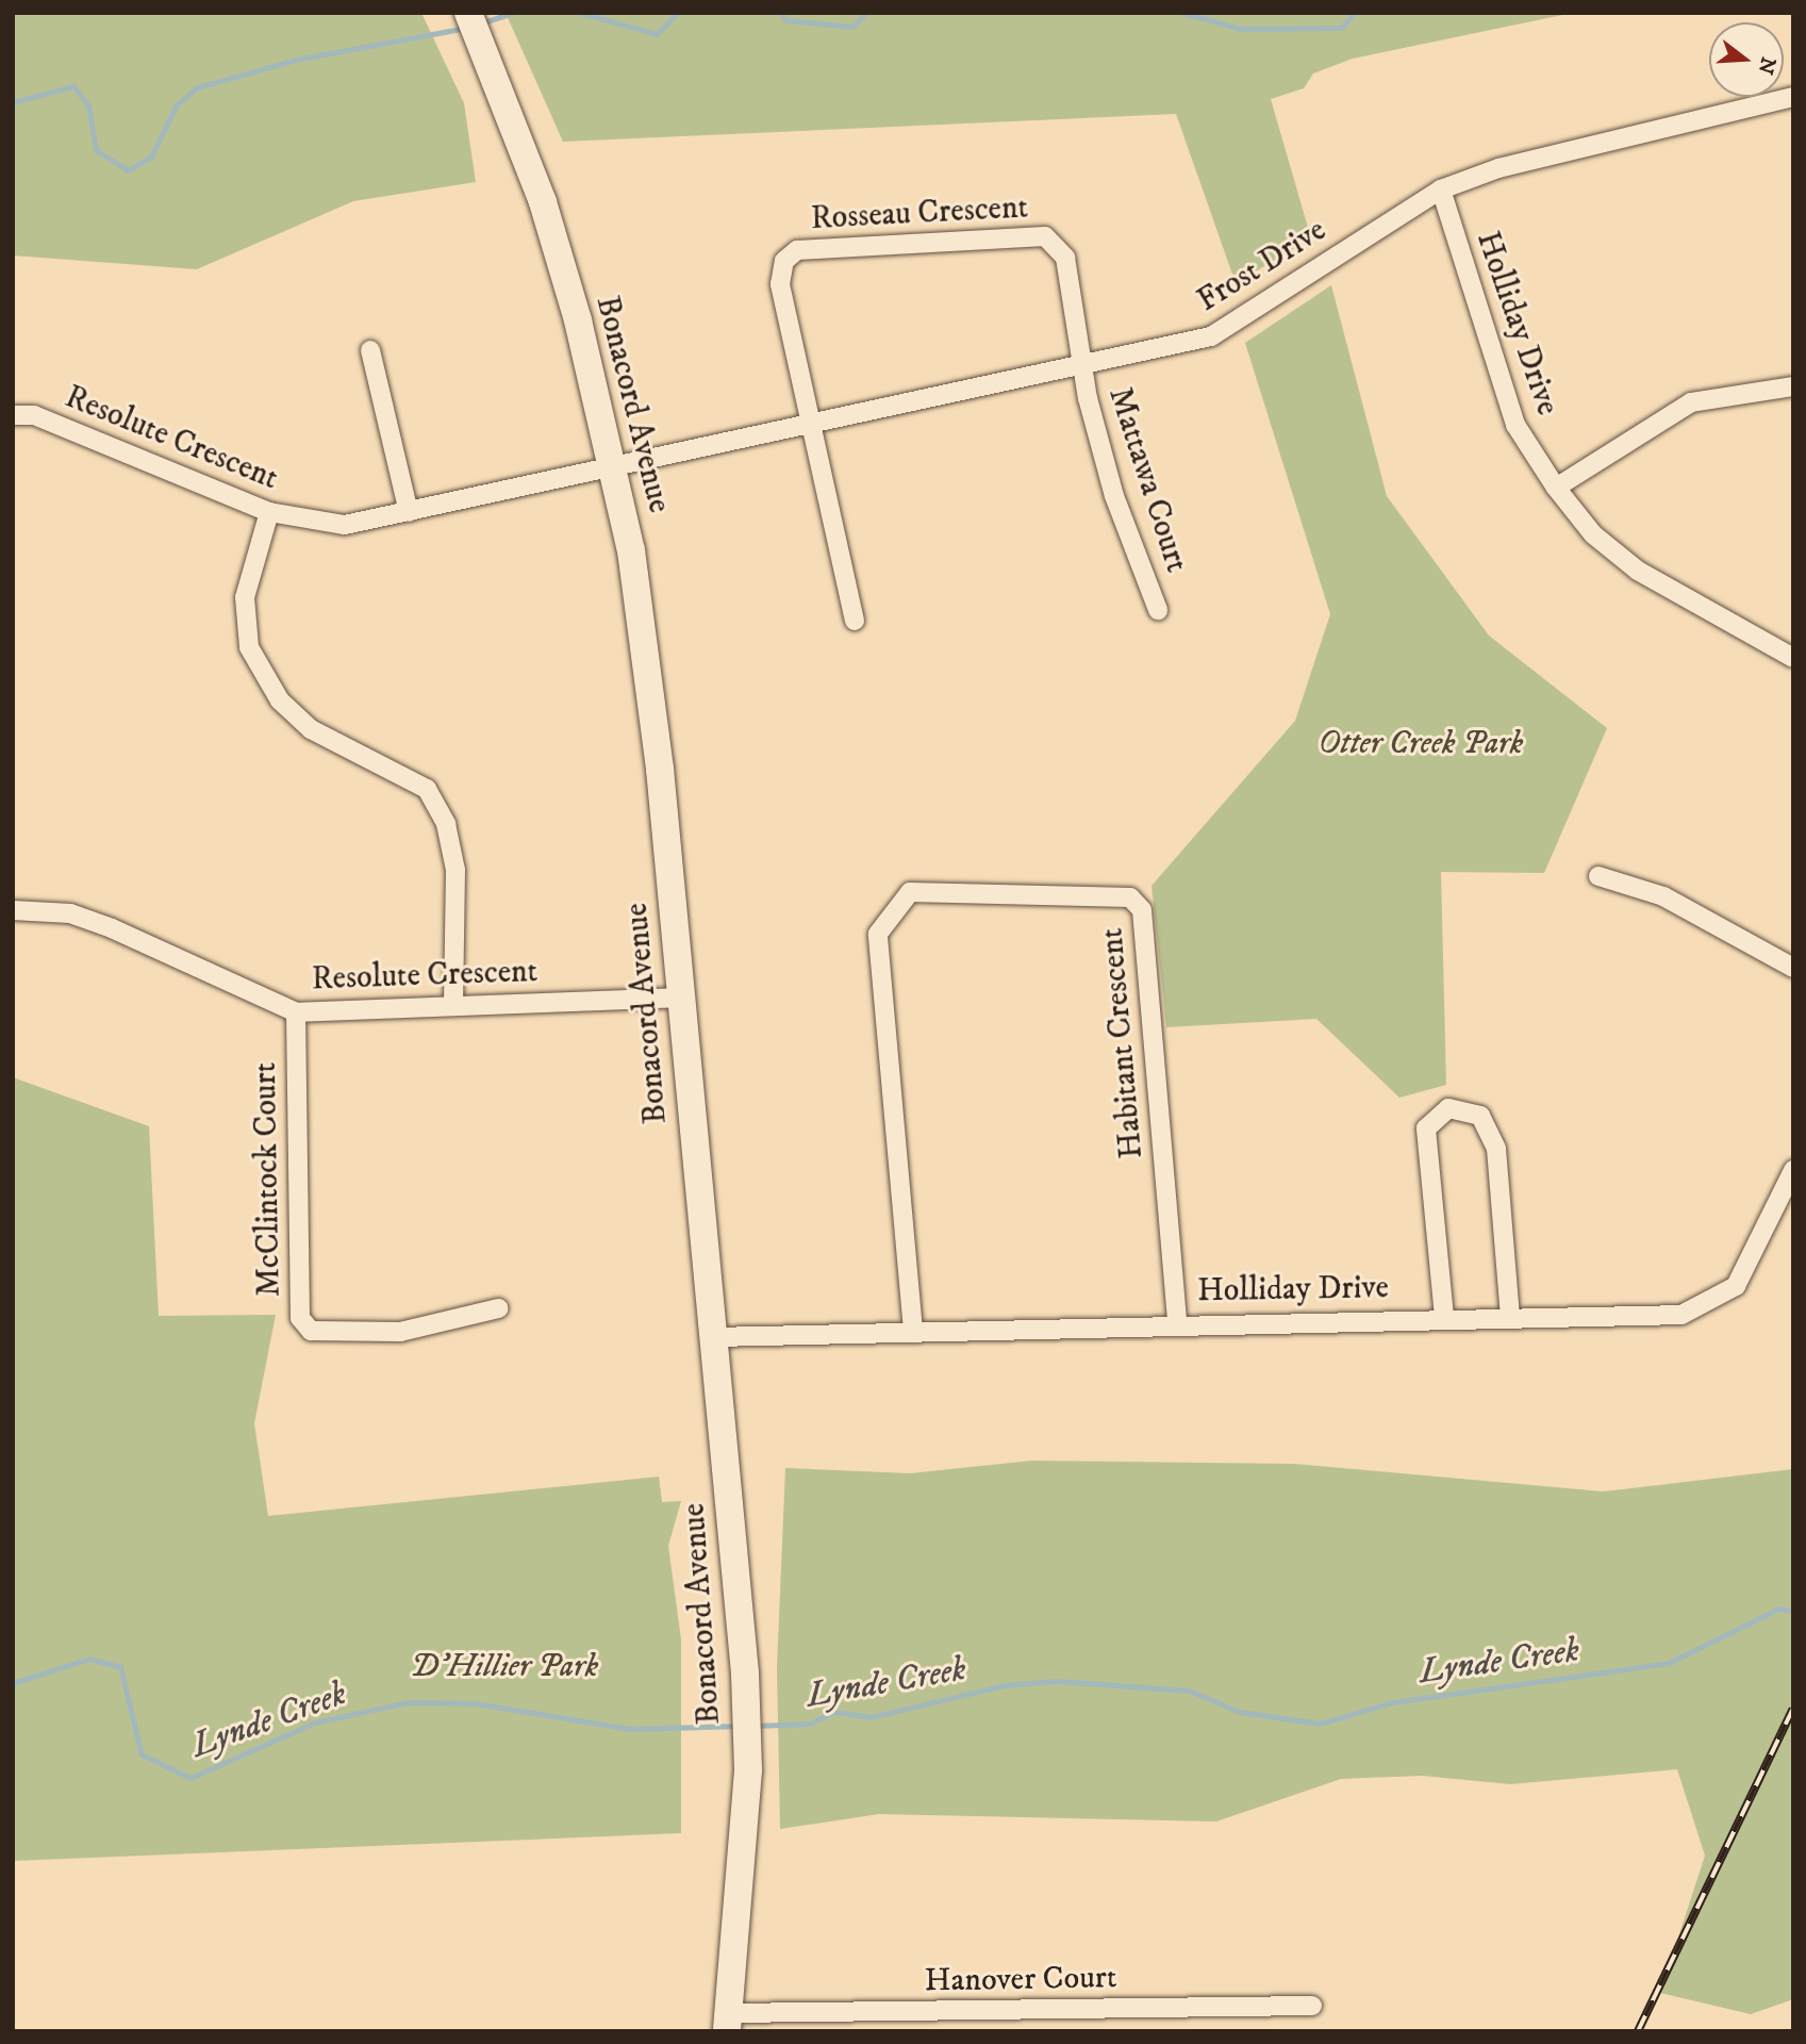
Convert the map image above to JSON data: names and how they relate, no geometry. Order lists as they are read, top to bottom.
{
  "streets": {
    "street": [
      "Rosseau Crescent",
      "Frost Drive",
      "Holliday Drive",
      "Bonacord Avenue",
      "Resolute Crescent",
      "Mattawa Court",
      "Habitant Crescent",
      "McClintock Court",
      "Hanover Court"
    ]
  },
  "crossings": [
    ["Rosseau Crescent", "Frost Drive"],
    ["Rosseau Crescent", "Mattawa Court"],
    ["Frost Drive", "Holliday Drive"],
    ["Frost Drive", "Bonacord Avenue"],
    ["Frost Drive", "Resolute Crescent"],
    ["Frost Drive", "Mattawa Court"],
    ["Holliday Drive", "Bonacord Avenue"],
    ["Holliday Drive", "Habitant Crescent"],
    ["Bonacord Avenue", "Resolute Crescent"],
    ["Bonacord Avenue", "Hanover Court"],
    ["Resolute Crescent", "McClintock Court"]
  ],
  "water": ["Lynde Creek"],
  "parks": ["Otter Creek Park", "D'Hillier Park"],
  "north": "right"
}
